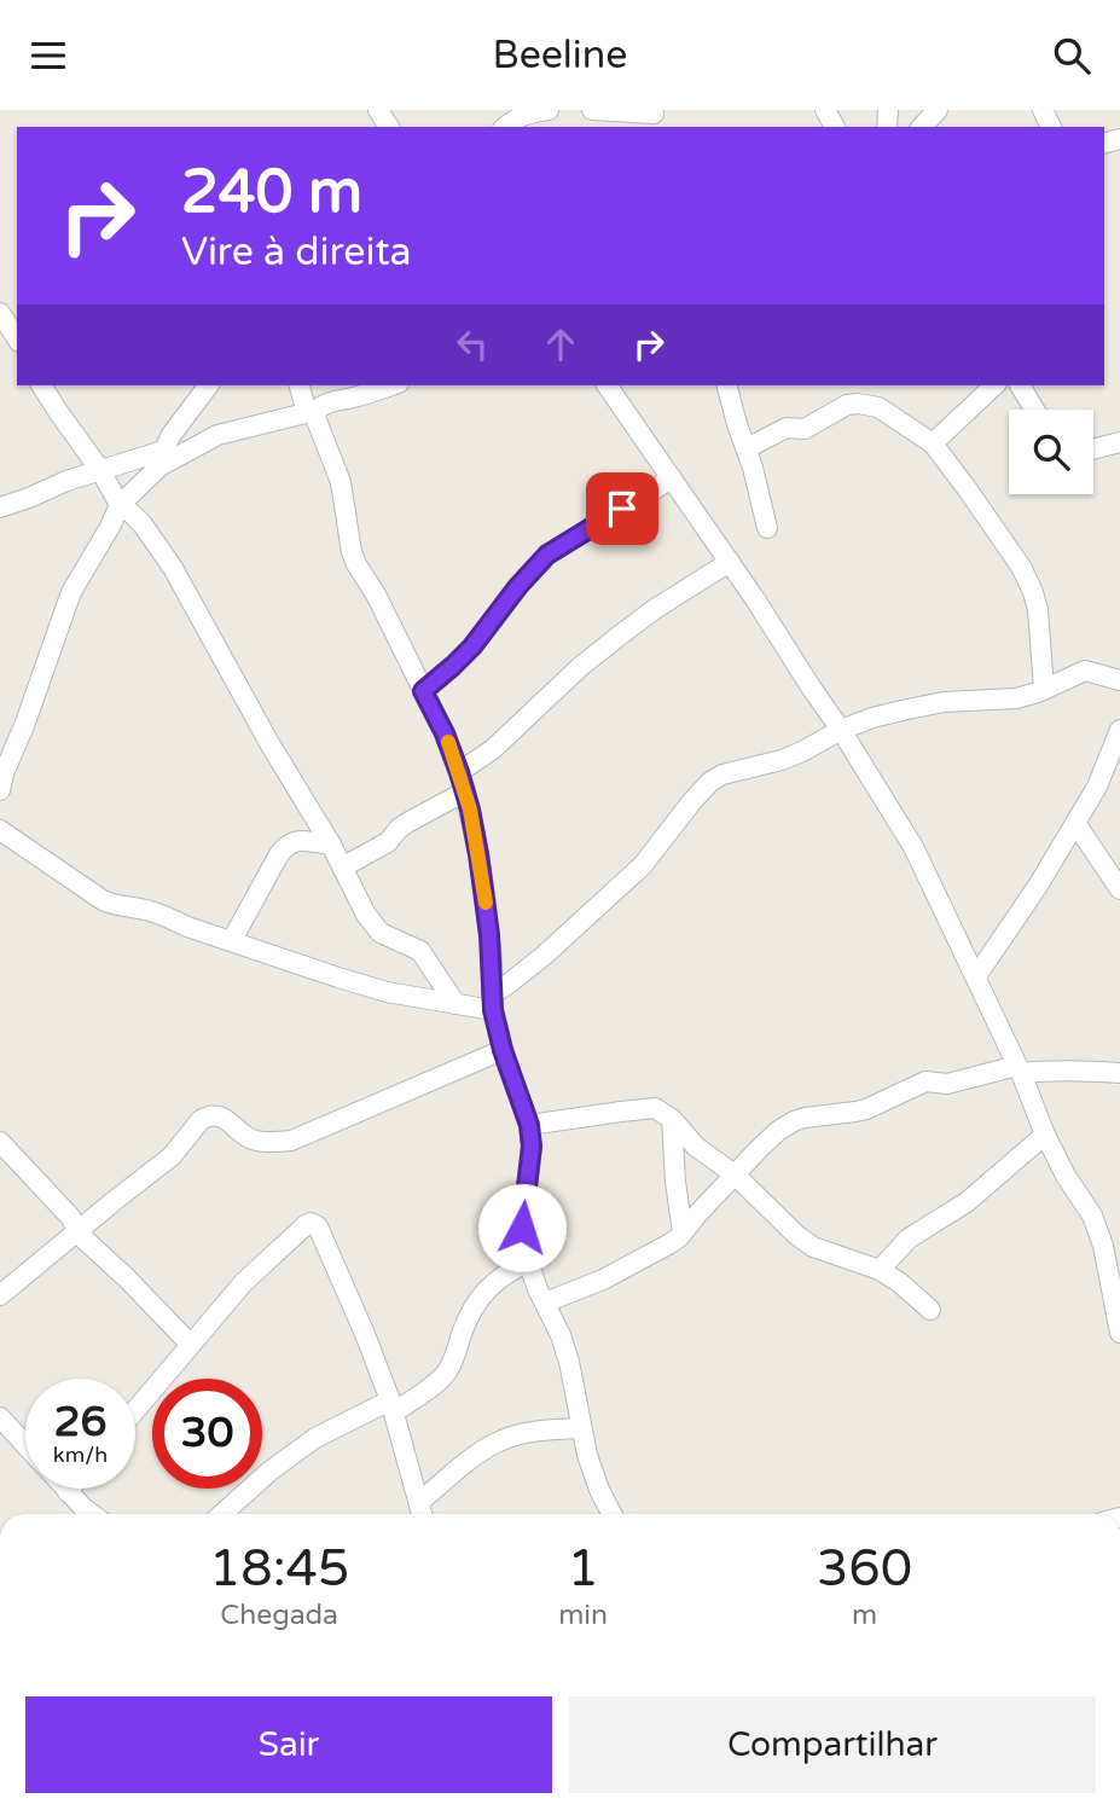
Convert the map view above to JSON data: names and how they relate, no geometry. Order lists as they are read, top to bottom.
{
  "page": {
    "header": "Beeline",
    "turn": ["240 m", "Vire à direita"],
    "speed": "26 km/h",
    "limit": "30",
    "eta": [
      "18:45",
      "Chegada",
      "1",
      "min",
      "360",
      "m"
    ],
    "buttons": ["Sair", "Compartilhar"]
  }
}
